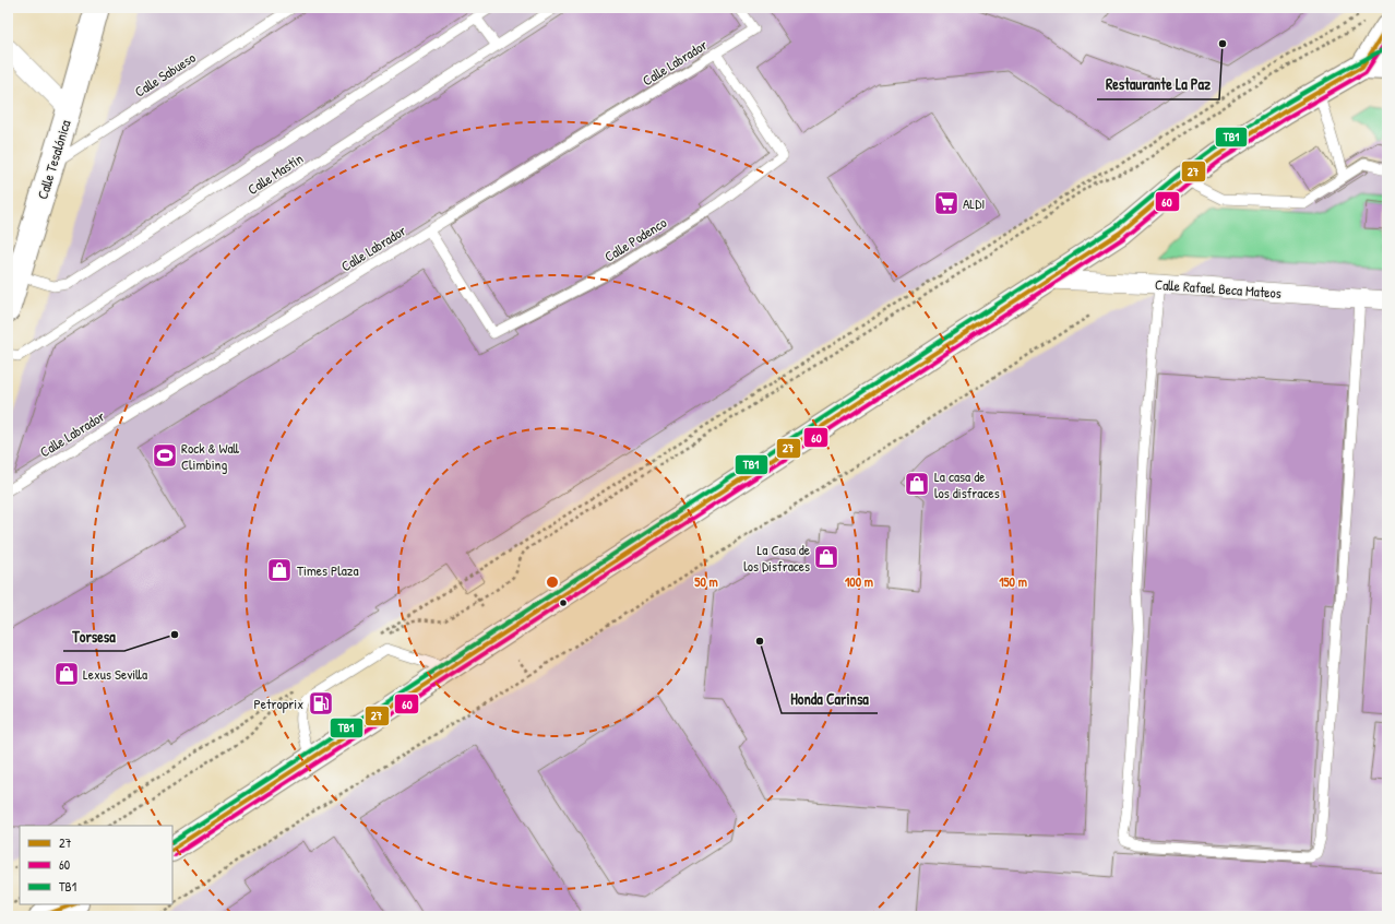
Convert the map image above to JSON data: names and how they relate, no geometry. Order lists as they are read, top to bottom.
{
  "streets": {
    "main road": ["Calle Tesalónica"],
    "street": ["Calle Rafael Beca Mateos"],
    "lane": [
      "Calle Labrador",
      "Calle Sabueso",
      "Calle Mastín",
      "Calle Podenco"
    ]
  },
  "crossings": [
    ["Calle Labrador", "Calle Podenco"],
    ["Calle Sabueso", "Calle Tesalónica"],
    ["Calle Tesalónica", "Calle Mastín"]
  ],
  "places": {
    "other": ["Restaurante La Paz", "Torsesa", "Honda Carinsa"],
    "supermarket": ["ALDI"],
    "sports": ["Rock & Wall Climbing"],
    "shop": [
      "La casa de los disfraces",
      "La Casa de los Disfraces",
      "Times Plaza",
      "Lexus Sevilla"
    ],
    "fuel station": ["Petroprix"]
  },
  "lines": ["transit line 27", "transit line 60", "transit line TB1"],
  "legend": ["27", "60", "TB1"],
  "rings": ["50 m", "100 m", "150 m"]
}
